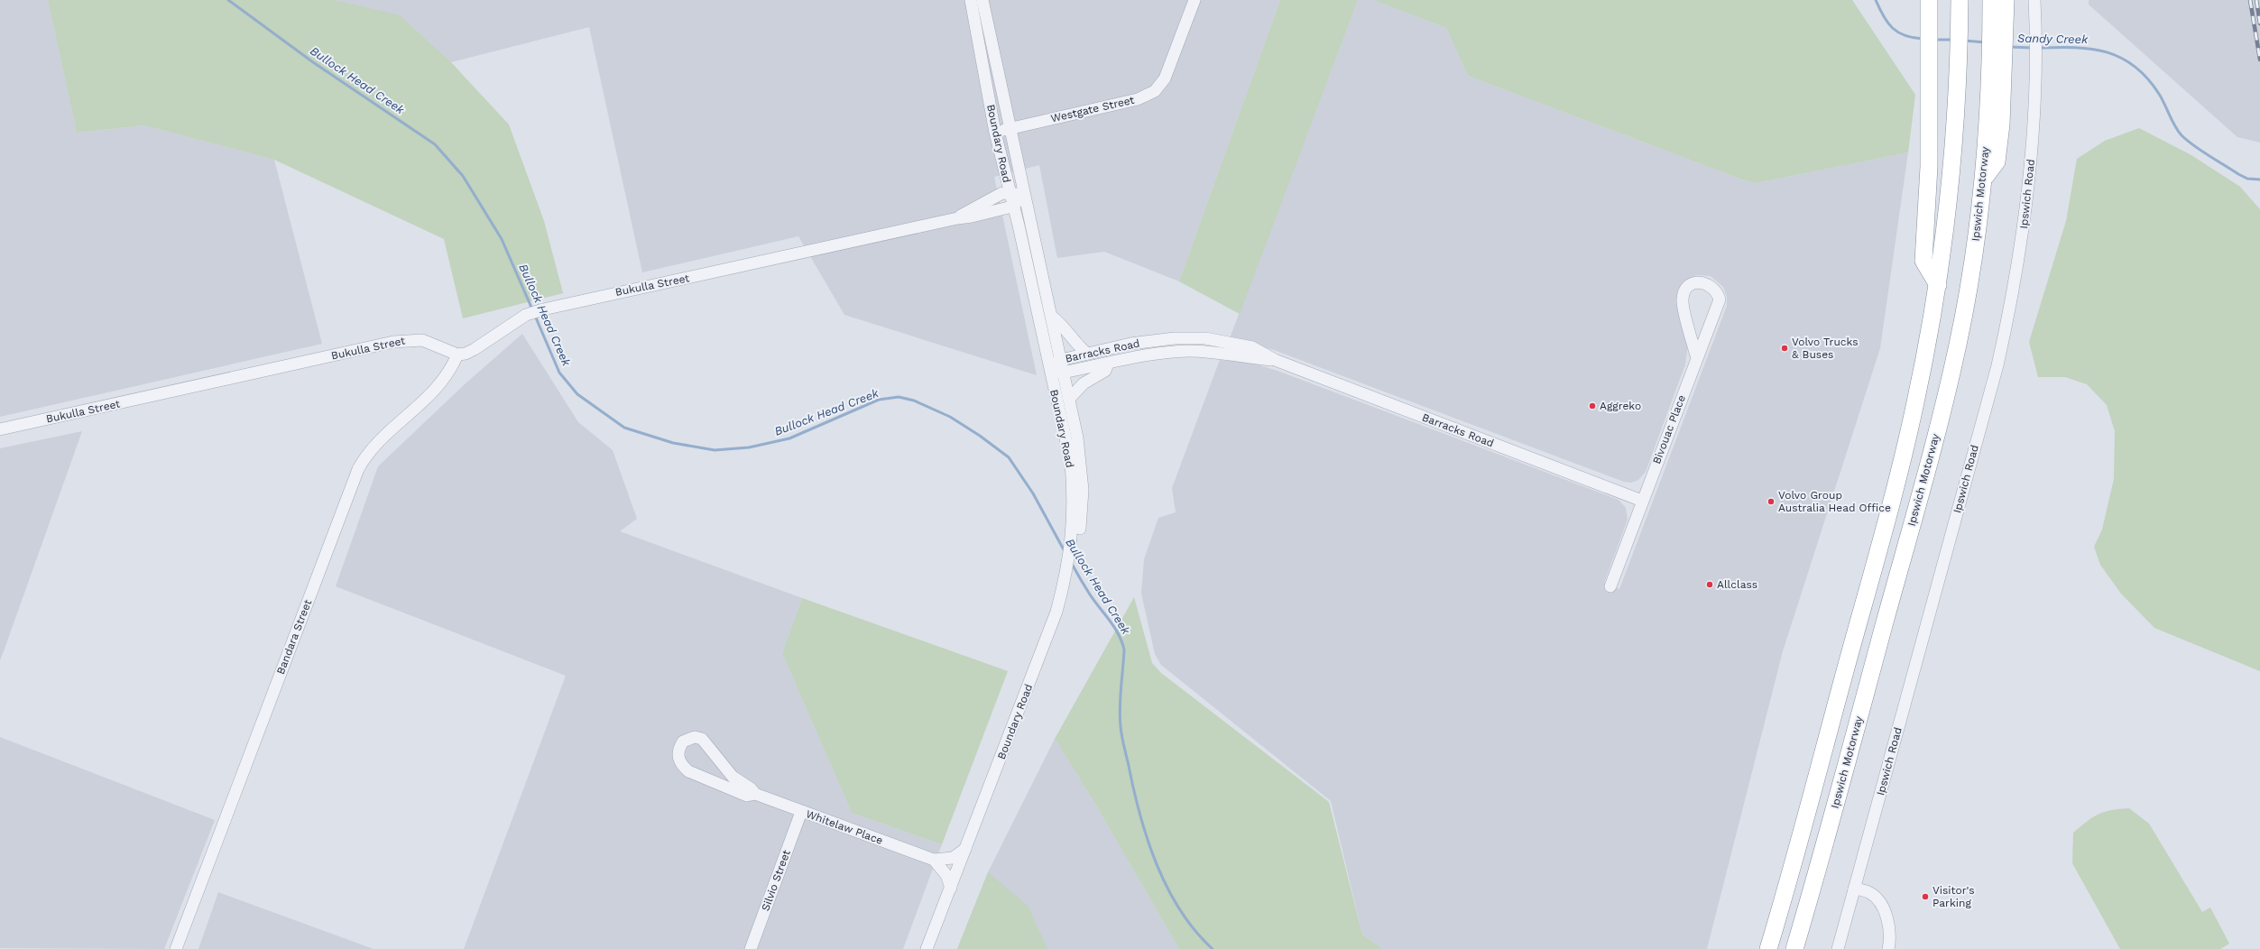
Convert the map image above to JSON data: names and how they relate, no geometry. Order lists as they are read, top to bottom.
{
  "streets": {
    "highway": ["Ipswich Motorway"],
    "street": [
      "Westgate Street",
      "Boundary Road",
      "Ipswich Road",
      "Bukulla Street",
      "Barracks Road",
      "Bivouac Place",
      "Bandara Street",
      "Whitelaw Place",
      "Silvio Street"
    ]
  },
  "crossings": [
    ["Westgate Street", "Boundary Road"],
    ["Boundary Road", "Bukulla Street"],
    ["Boundary Road", "Barracks Road"],
    ["Boundary Road", "Whitelaw Place"],
    ["Bukulla Street", "Bandara Street"],
    ["Barracks Road", "Bivouac Place"],
    ["Whitelaw Place", "Silvio Street"]
  ],
  "water": ["Sandy Creek", "Bullock Head Creek"],
  "places": [
    "Volvo Trucks & Buses",
    "Aggreko",
    "Volvo Group Australia Head Office",
    "Allclass",
    "Visitor's Parking"
  ]
}
